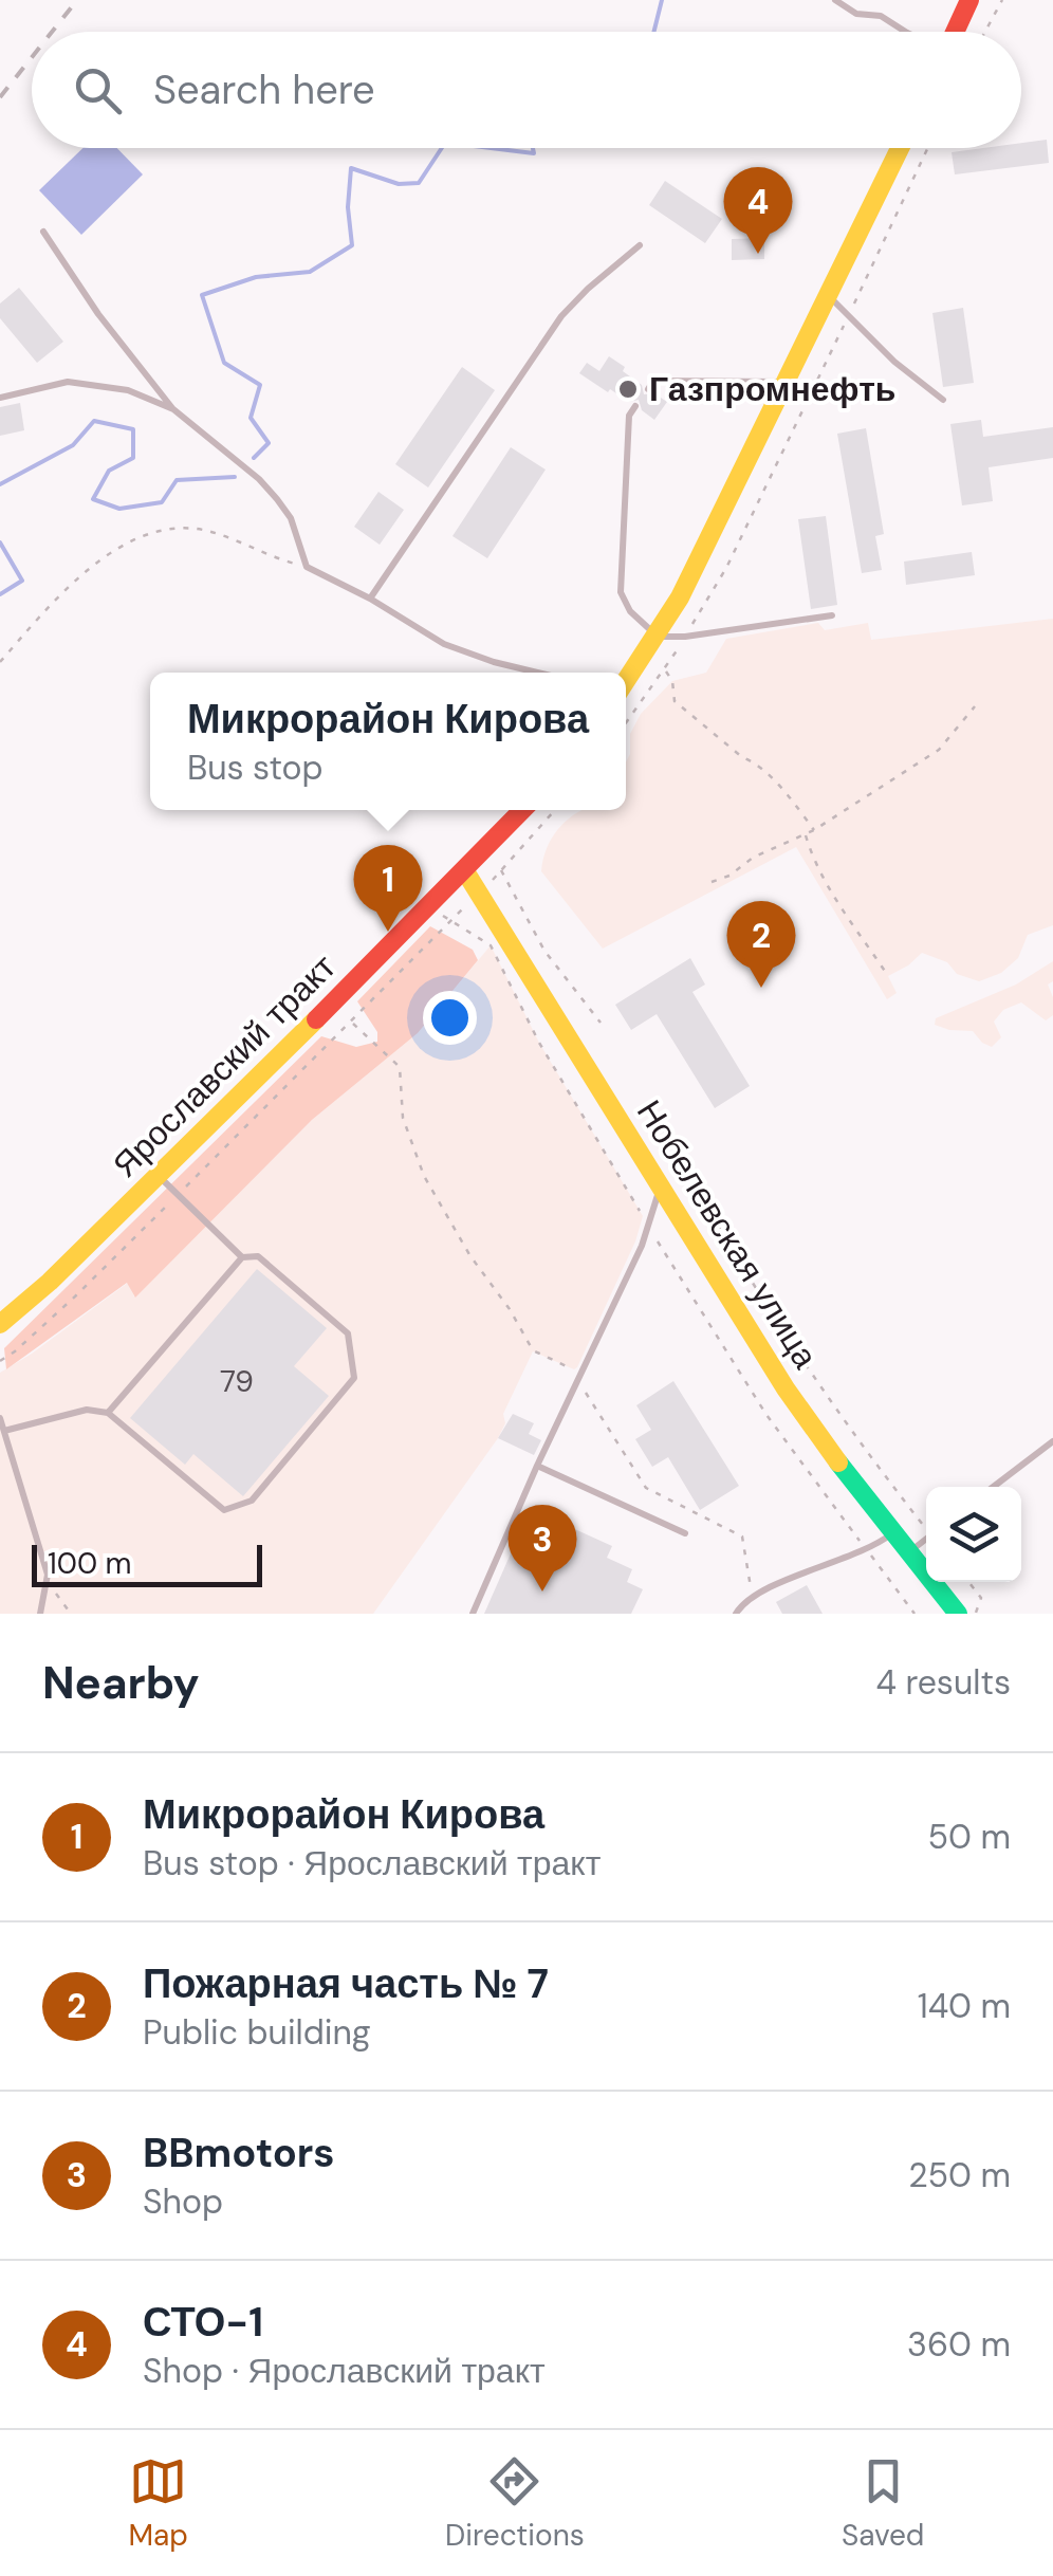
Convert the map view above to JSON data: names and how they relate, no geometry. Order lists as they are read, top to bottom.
{
  "streets": {
    "street": ["Ярославский тракт", "Нобелевская улица"]
  },
  "crossings": [
    ["Ярославский тракт", "Нобелевская улица"]
  ],
  "places": ["Газпромнефть"],
  "house_numbers": ["79"],
  "scale_bar": "100 m",
  "page": {
    "search": "Search here",
    "pins": [
      "4",
      "1",
      "2",
      "3"
    ],
    "popup": ["Микрорайон Кирова", "Bus stop"],
    "scale": "100 m",
    "heading": ["Nearby", "4 results"],
    "list": [
      {
        "mark": "1",
        "name": "Микрорайон Кирова",
        "note": "Bus stop · Ярославский тракт",
        "value": "50 m"
      },
      {
        "mark": "2",
        "name": "Пожарная часть № 7",
        "note": "Public building",
        "value": "140 m"
      },
      {
        "mark": "3",
        "name": "BBmotors",
        "note": "Shop",
        "value": "250 m"
      },
      {
        "mark": "4",
        "name": "СТО-1",
        "note": "Shop · Ярославский тракт",
        "value": "360 m"
      }
    ],
    "nav": ["Map", "Directions", "Saved"]
  }
}
